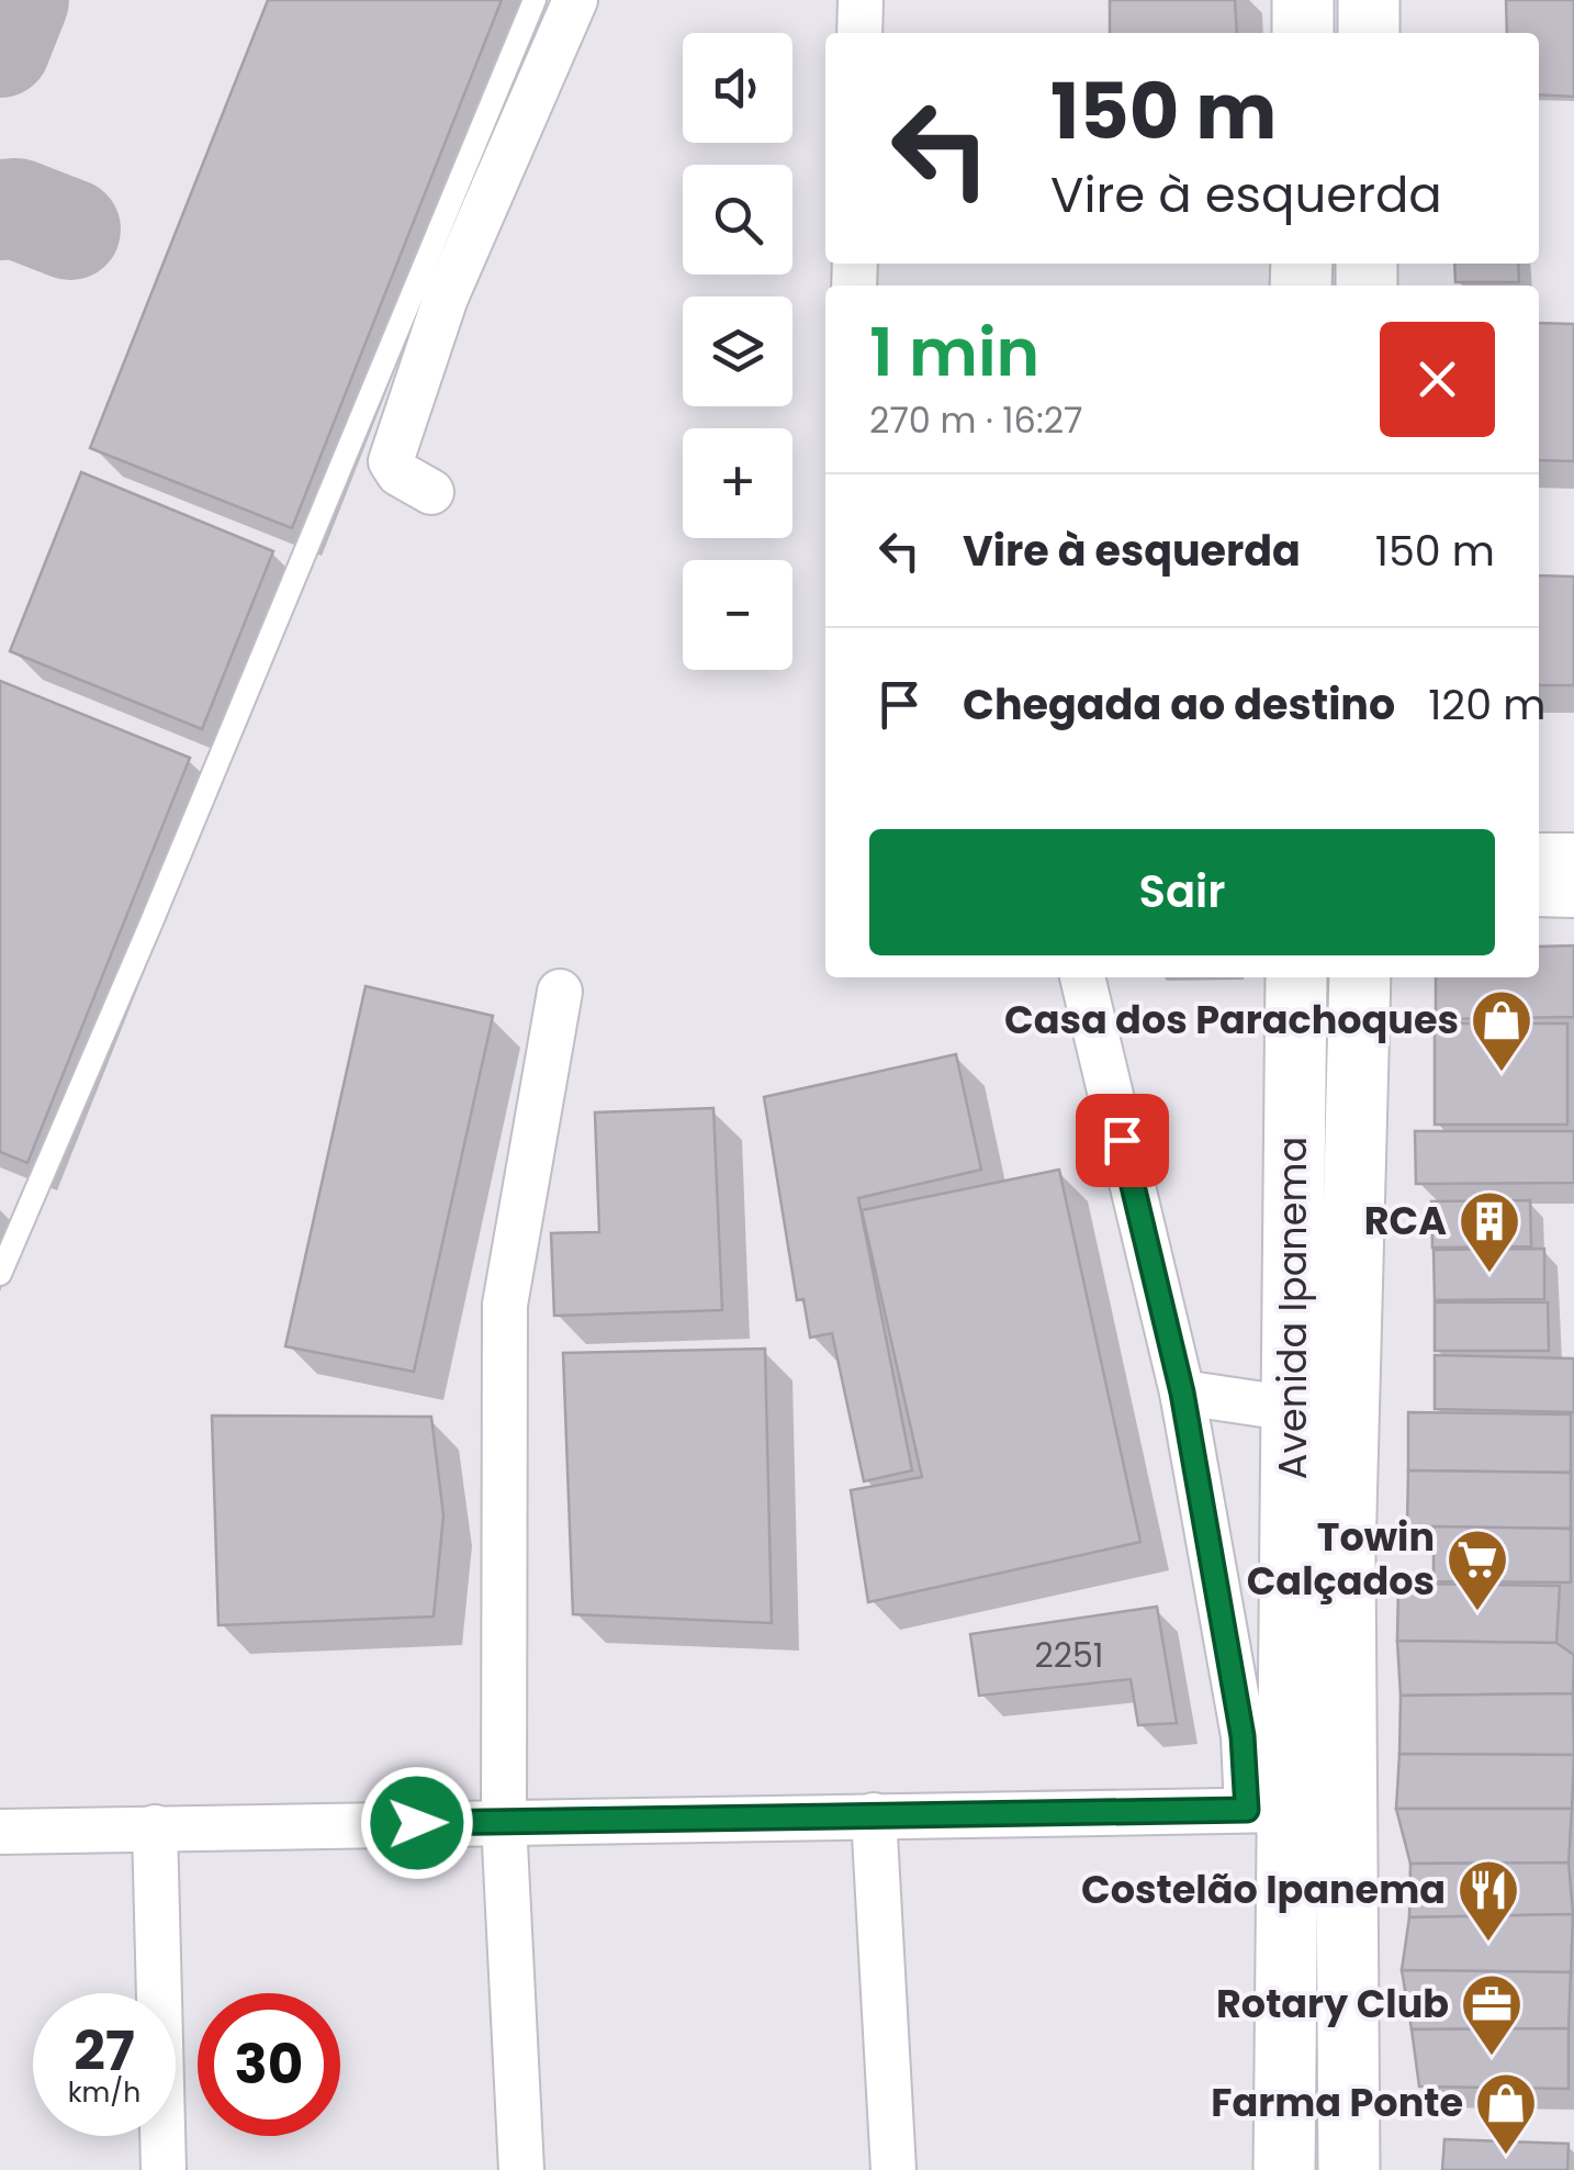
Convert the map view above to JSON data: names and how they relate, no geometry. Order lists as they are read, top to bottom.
{
  "streets": {
    "main road": ["Avenida Ipanema"]
  },
  "places": {
    "shop": ["Casa dos Parachoques", "Farma Ponte"],
    "building": ["RCA"],
    "supermarket": ["Towin Calçados"],
    "restaurant": ["Costelão Ipanema"],
    "office": ["Rotary Club"]
  },
  "house_numbers": ["2251"],
  "page": {
    "map_buttons": ["+", "−"],
    "turn": ["150 m", "Vire à esquerda"],
    "heading": ["1 min", "270 m · 16:27"],
    "list": [
      {
        "name": "Vire à esquerda",
        "value": "150 m"
      },
      {
        "name": "Chegada ao destino",
        "value": "120 m"
      }
    ],
    "buttons": "Sair",
    "speed": "27 km/h",
    "limit": "30"
  }
}
